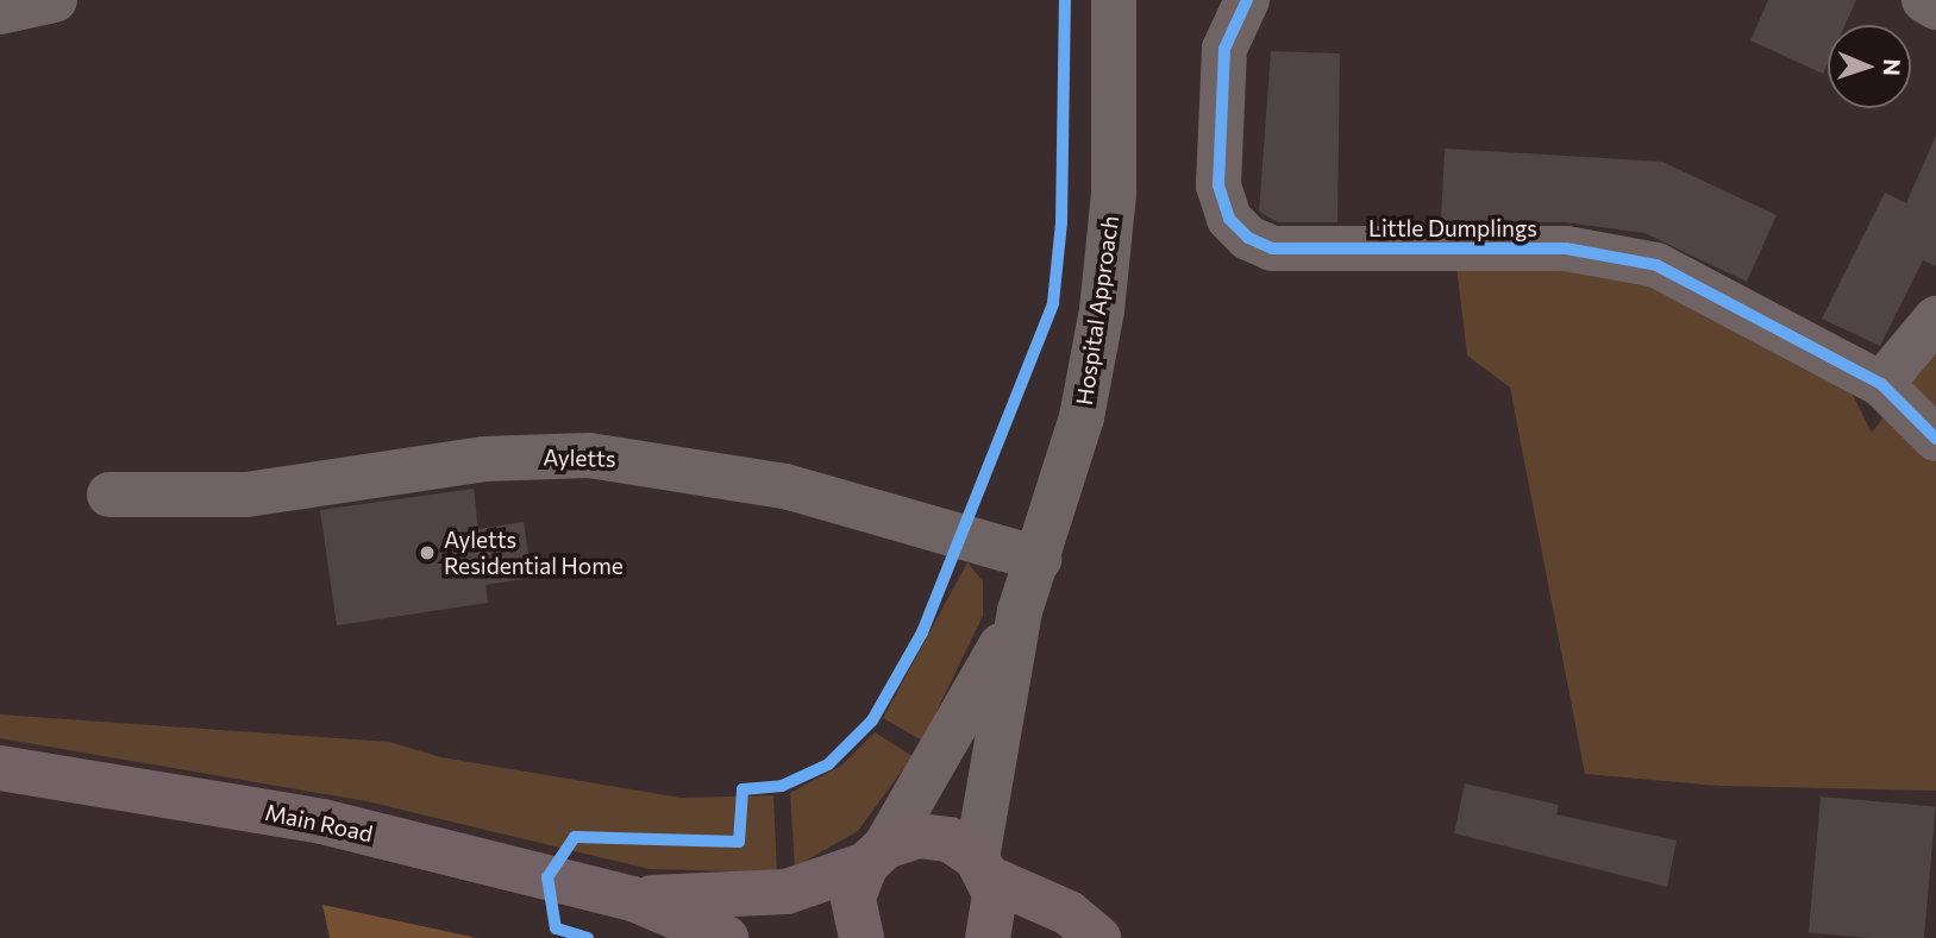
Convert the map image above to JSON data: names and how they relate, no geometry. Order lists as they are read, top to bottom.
{
  "streets": {
    "main road": ["Main Road"],
    "street": ["Little Dumplings", "Hospital Approach", "Ayletts"]
  },
  "crossings": [
    ["Hospital Approach", "Ayletts"],
    ["Hospital Approach", "Main Road"]
  ],
  "places": ["Ayletts Residential Home"],
  "north": "right"
}
